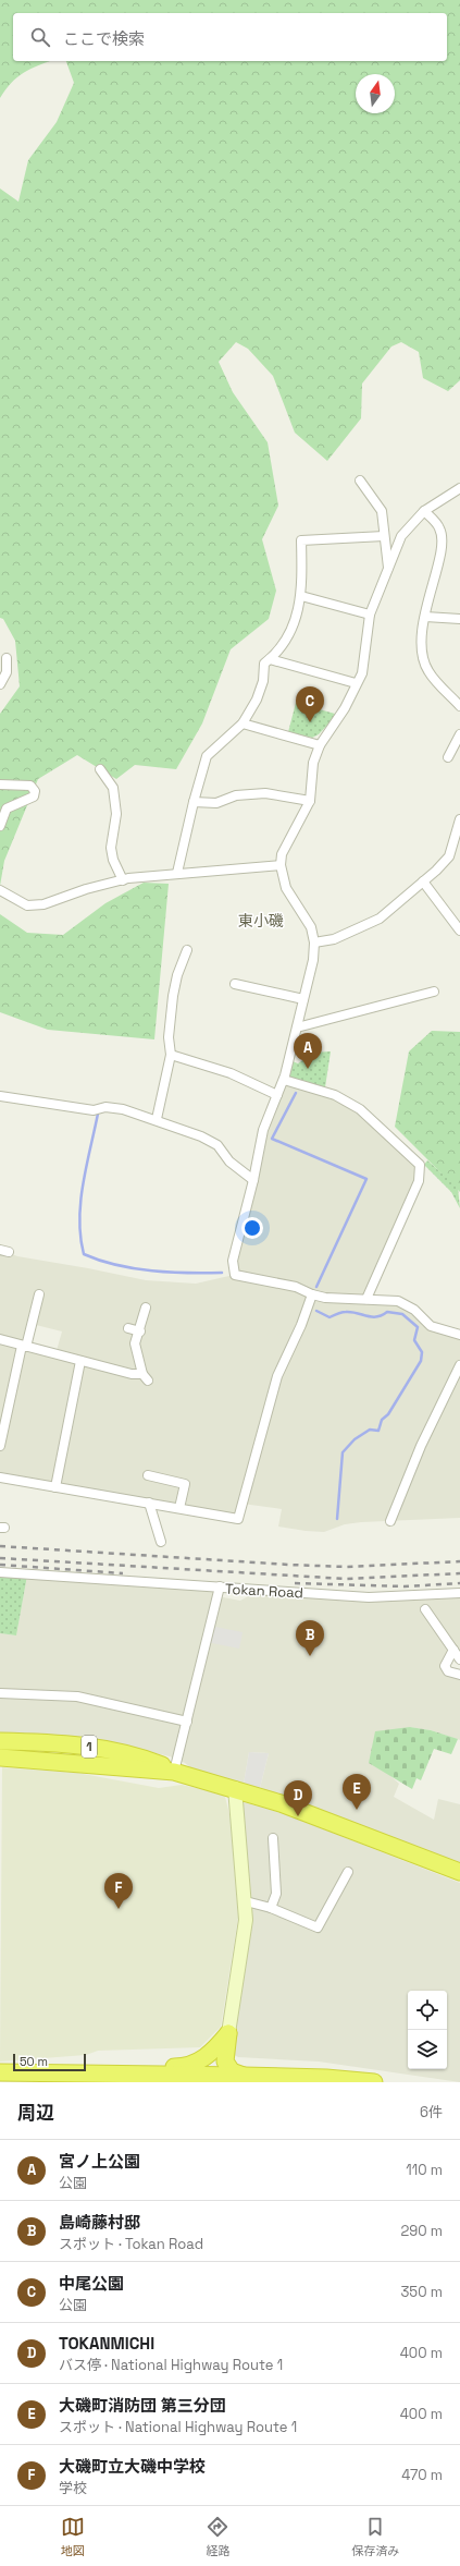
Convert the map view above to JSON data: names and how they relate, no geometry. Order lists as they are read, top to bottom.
{
  "streets": {
    "highway": ["1"],
    "street": ["Tokan Road"]
  },
  "crossings": [
    ["Tokan Road", "1"]
  ],
  "districts": ["東小磯"],
  "scale_bar": "50 m",
  "north": "top",
  "page": {
    "search": "ここで検索",
    "pins": [
      "C",
      "A",
      "B",
      "E",
      "D",
      "F"
    ],
    "scale": "50 m",
    "heading": ["周辺", "6件"],
    "list": [
      {
        "mark": "A",
        "name": "宮ノ上公園",
        "note": "公園",
        "value": "110 m"
      },
      {
        "mark": "B",
        "name": "島崎藤村邸",
        "note": "スポット · Tokan Road",
        "value": "290 m"
      },
      {
        "mark": "C",
        "name": "中尾公園",
        "note": "公園",
        "value": "350 m"
      },
      {
        "mark": "D",
        "name": "TOKANMICHI",
        "note": "バス停 · National Highway Route 1",
        "value": "400 m"
      },
      {
        "mark": "E",
        "name": "大磯町消防団 第三分団",
        "note": "スポット · National Highway Route 1",
        "value": "400 m"
      },
      {
        "mark": "F",
        "name": "大磯町立大磯中学校",
        "note": "学校",
        "value": "470 m"
      }
    ],
    "nav": ["地図", "経路", "保存済み"]
  }
}
